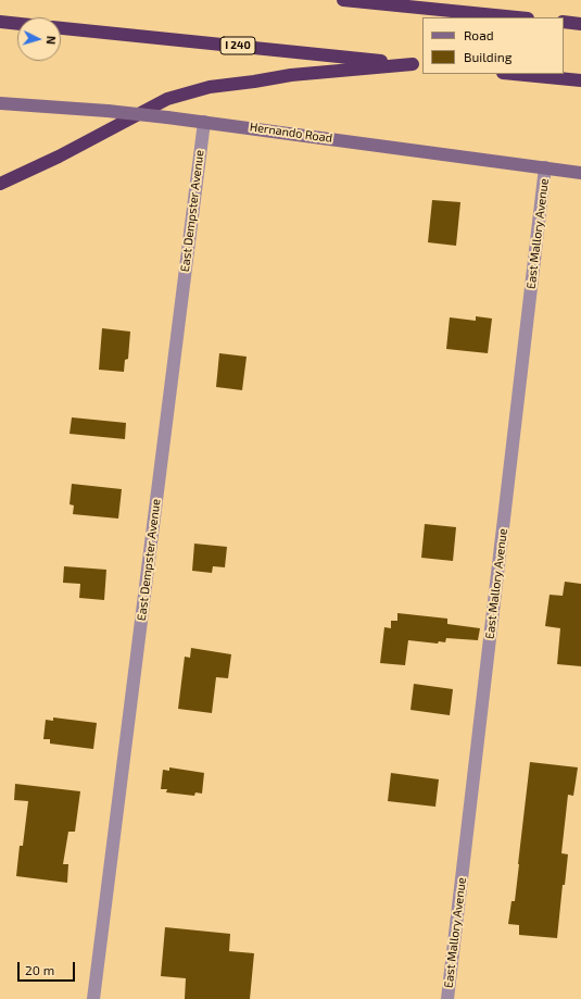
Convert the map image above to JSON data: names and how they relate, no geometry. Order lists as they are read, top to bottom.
{
  "streets": {
    "highway": ["I 240"],
    "street": ["Hernando Road", "East Dempster Avenue", "East Mallory Avenue"]
  },
  "crossings": [
    ["Hernando Road", "East Dempster Avenue"],
    ["Hernando Road", "East Mallory Avenue"]
  ],
  "legend": ["Road", "Building"],
  "scale_bar": "20 m",
  "north": "right"
}
